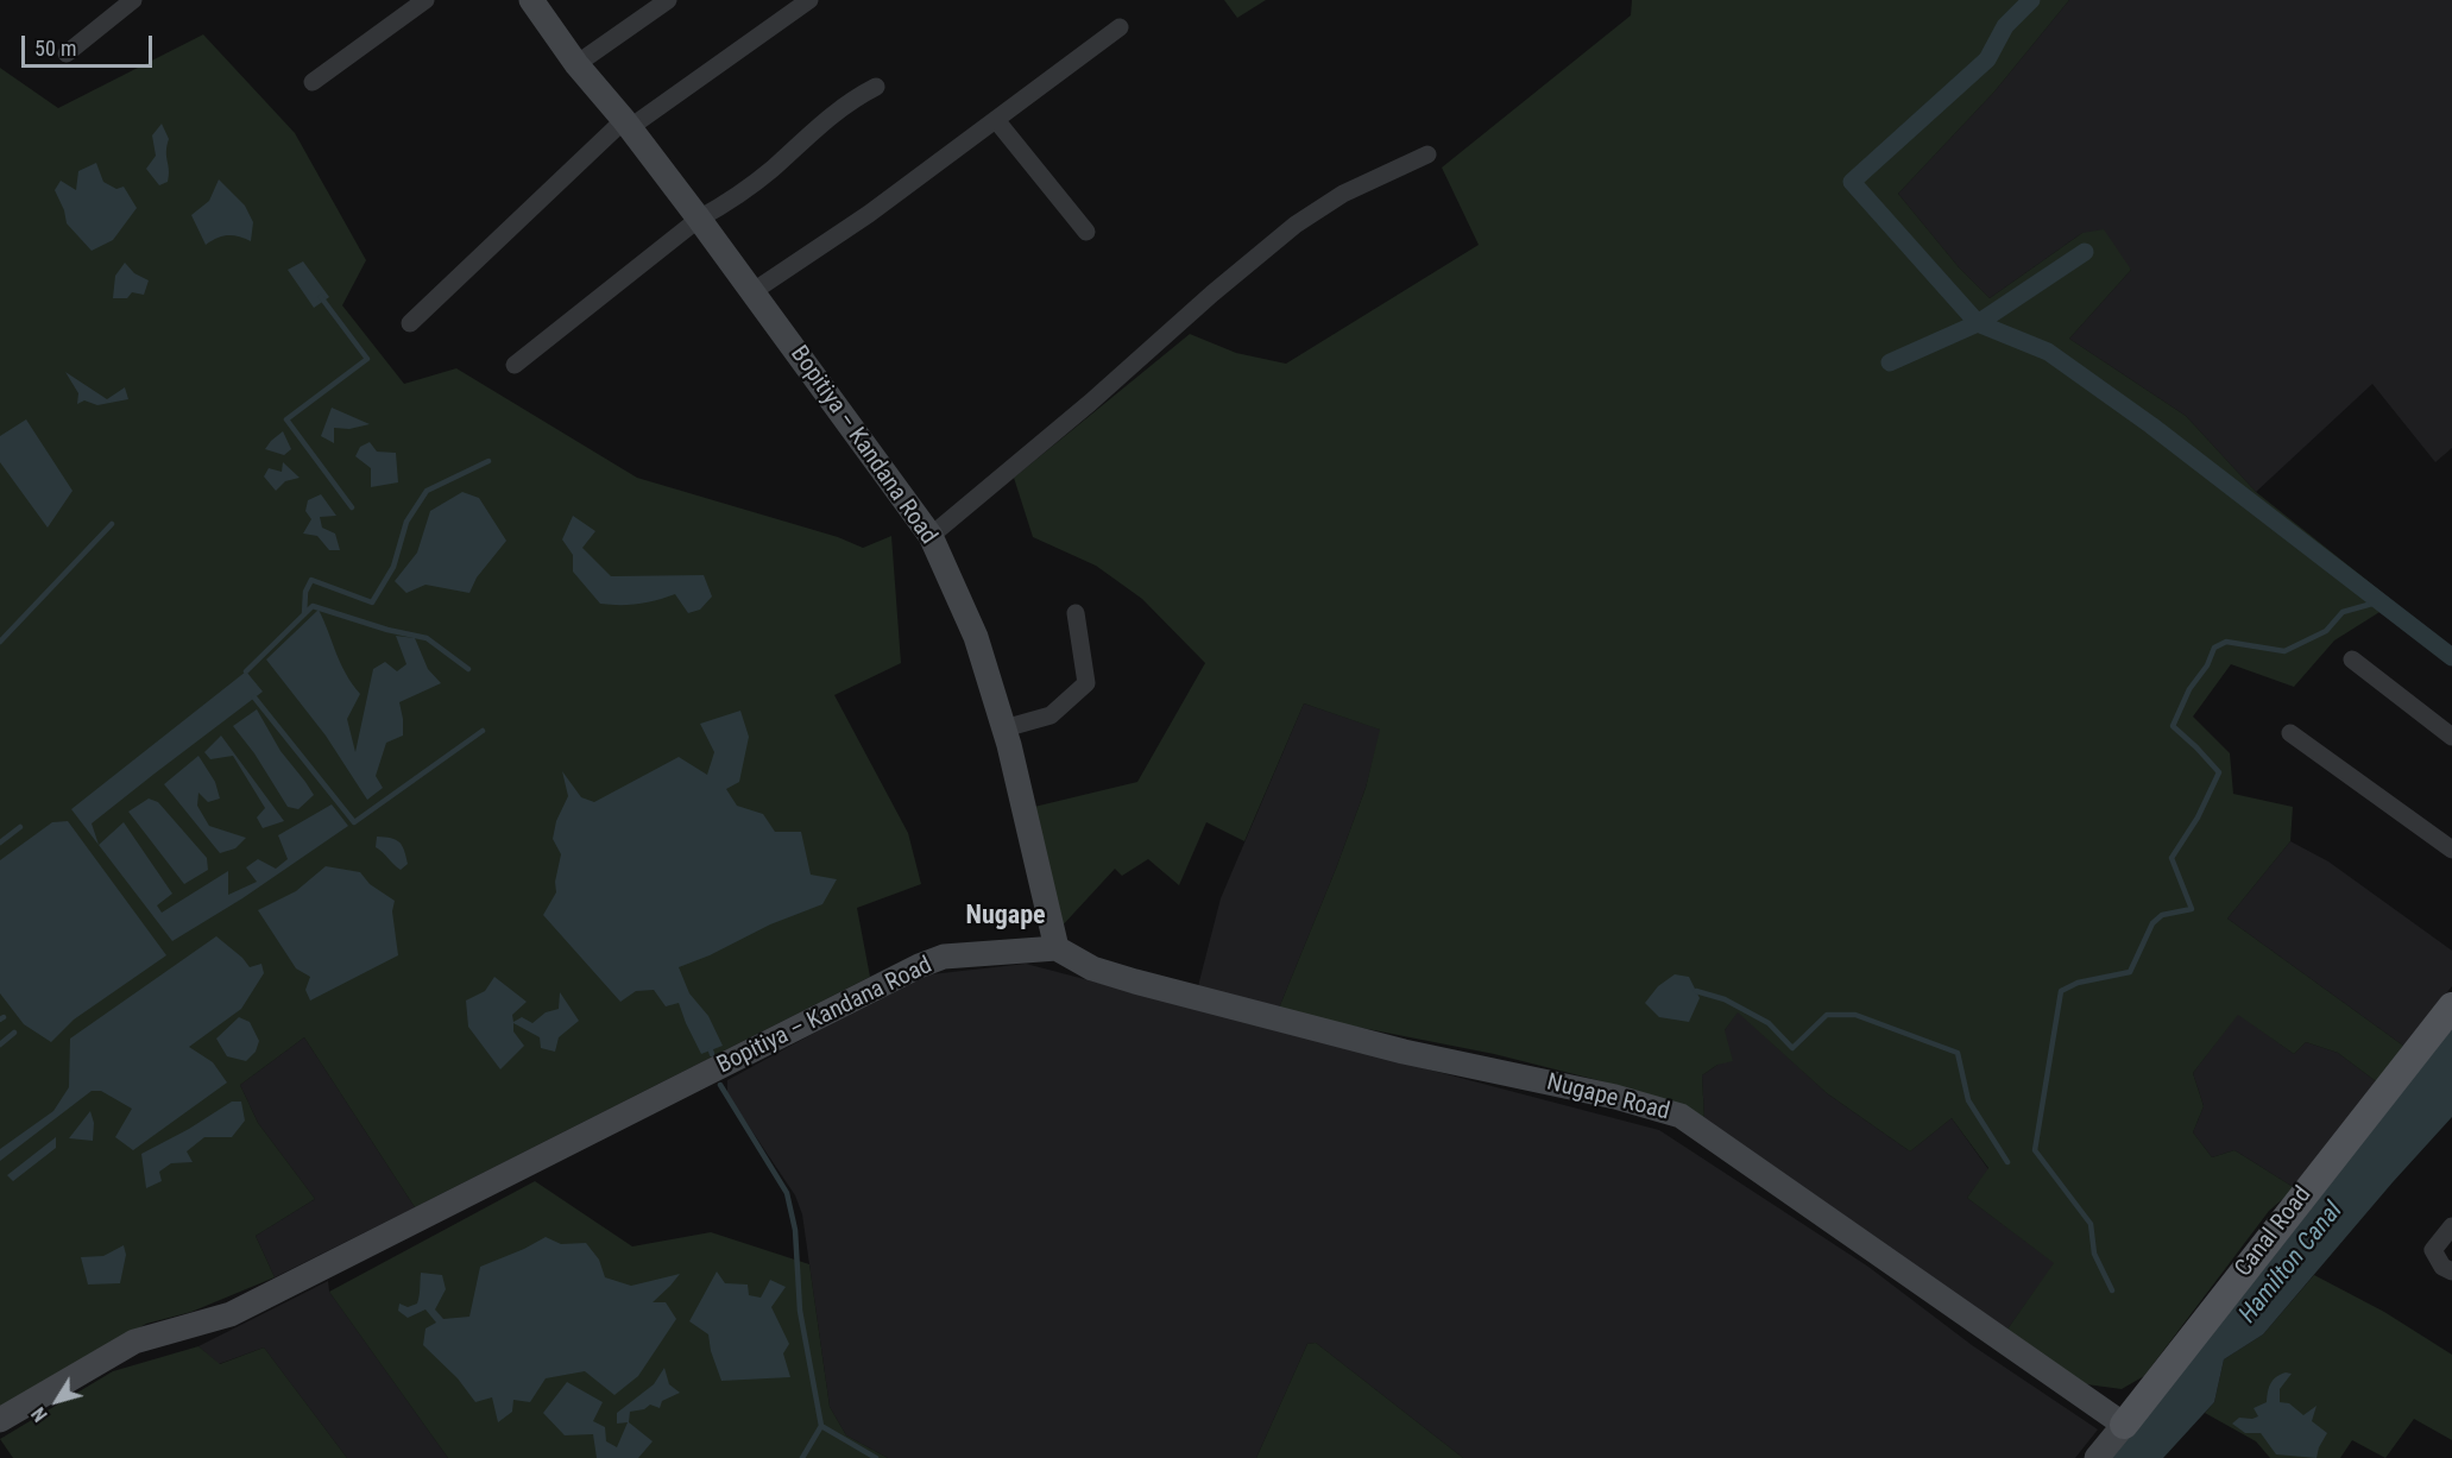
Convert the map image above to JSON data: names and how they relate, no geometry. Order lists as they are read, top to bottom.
{
  "streets": {
    "main road": ["Bopitiya – Kandana Road", "Nugape Road", "Canal Road"]
  },
  "crossings": [
    ["Bopitiya – Kandana Road", "Nugape Road"],
    ["Nugape Road", "Canal Road"]
  ],
  "districts": ["Nugape"],
  "water": ["Hamilton Canal"],
  "scale_bar": "50 m",
  "north": "bottom left"
}
